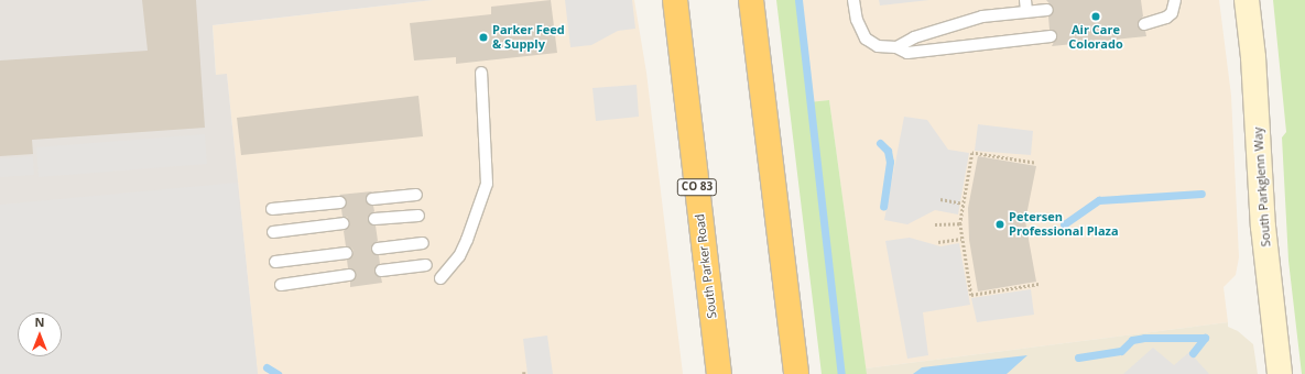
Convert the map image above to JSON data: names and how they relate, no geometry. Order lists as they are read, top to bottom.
{
  "streets": {
    "highway": ["CO 83", "South Parker Road"],
    "street": ["South Parkglenn Way"]
  },
  "places": ["Air Care Colorado", "Parker Feed & Supply", "Petersen Professional Plaza"],
  "north": "top"
}
